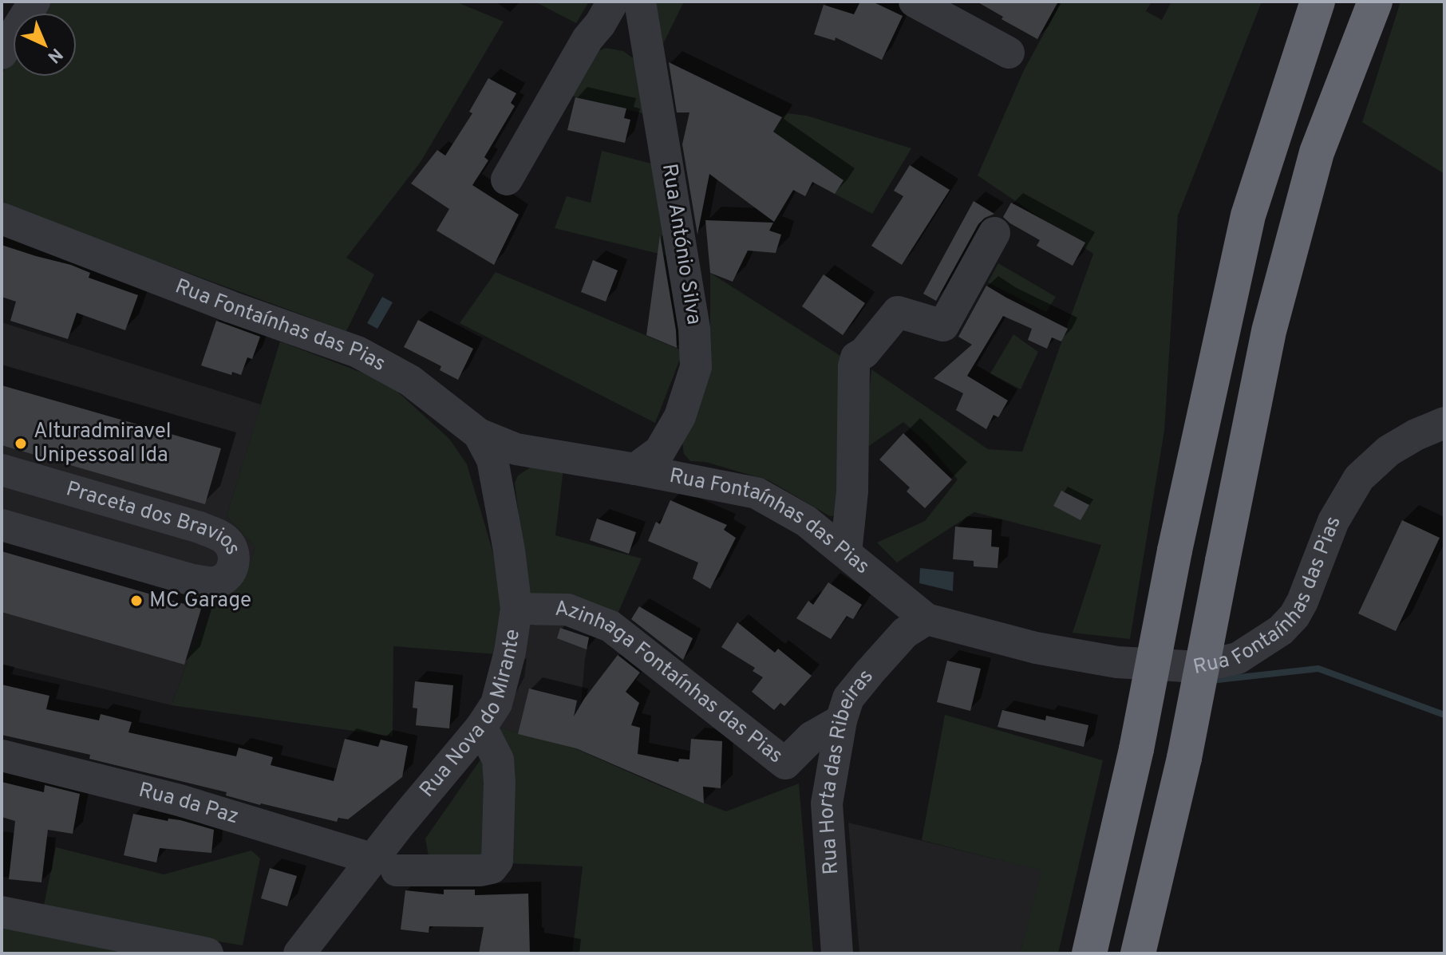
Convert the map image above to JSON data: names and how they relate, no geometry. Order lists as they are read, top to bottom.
{
  "streets": {
    "street": [
      "Rua António Silva",
      "Rua Fontaínhas das Pias",
      "Praceta dos Bravios",
      "Azinhaga Fontaínhas das Pias",
      "Rua Nova do Mirante",
      "Rua Horta das Ribeiras",
      "Rua da Paz"
    ]
  },
  "crossings": [
    ["Rua António Silva", "Rua Fontaínhas das Pias"],
    ["Rua Fontaínhas das Pias", "Rua Nova do Mirante"],
    ["Rua Fontaínhas das Pias", "Rua Horta das Ribeiras"],
    ["Azinhaga Fontaínhas das Pias", "Rua Nova do Mirante"],
    ["Azinhaga Fontaínhas das Pias", "Rua Horta das Ribeiras"],
    ["Rua Nova do Mirante", "Rua da Paz"]
  ],
  "places": ["Alturadmiravel Unipessoal lda", "MC Garage"],
  "north": "bottom right"
}
